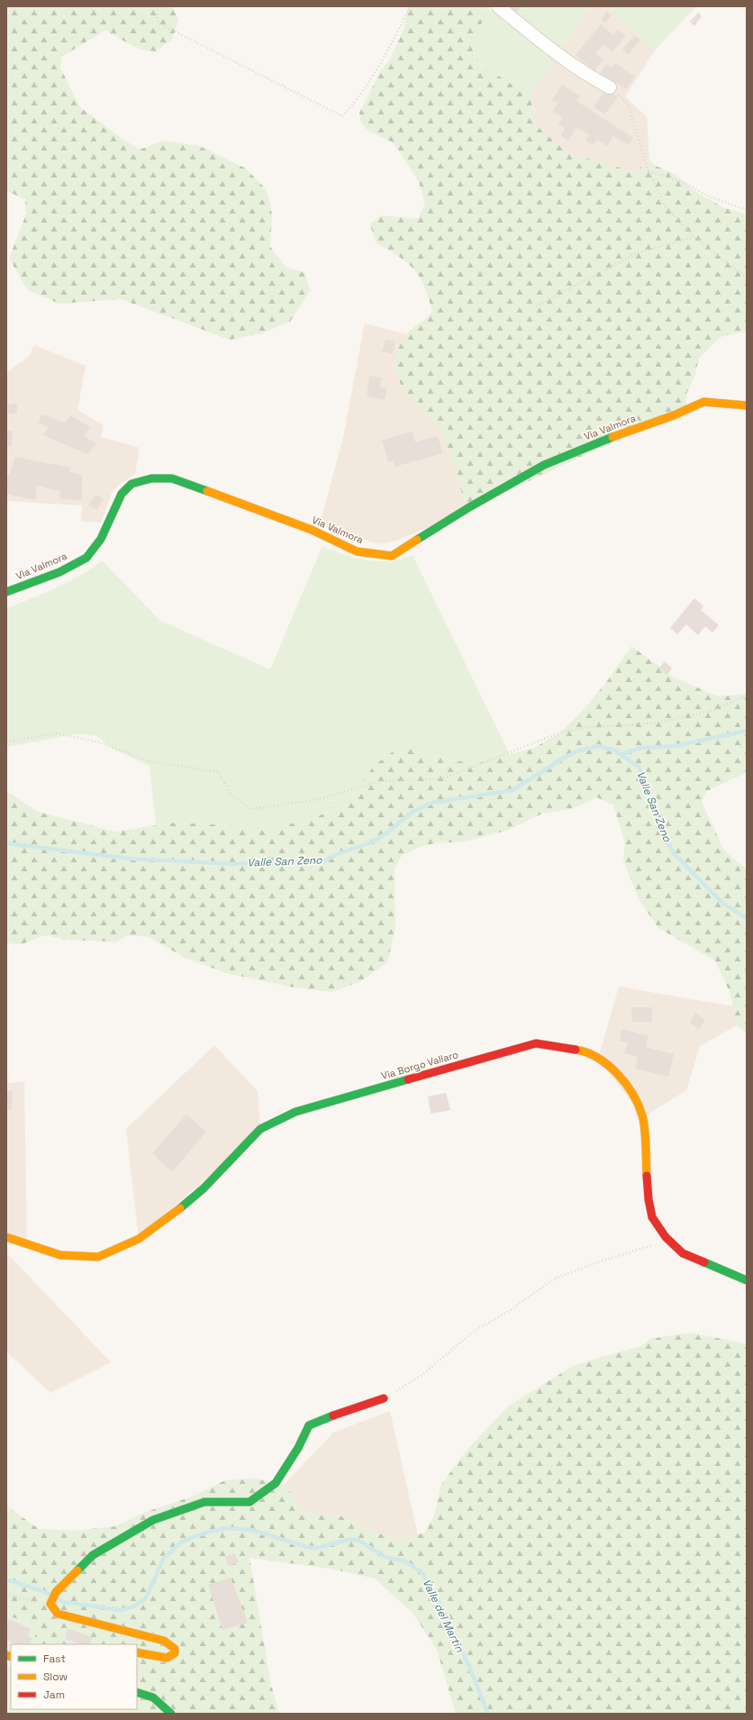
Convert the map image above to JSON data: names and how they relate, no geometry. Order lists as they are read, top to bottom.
{
  "streets": {
    "street": ["Via Valmora", "Via Borgo Vallaro"]
  },
  "water": ["Valle San Zeno", "Valle del Martin"],
  "legend": ["Fast", "Slow", "Jam"]
}
